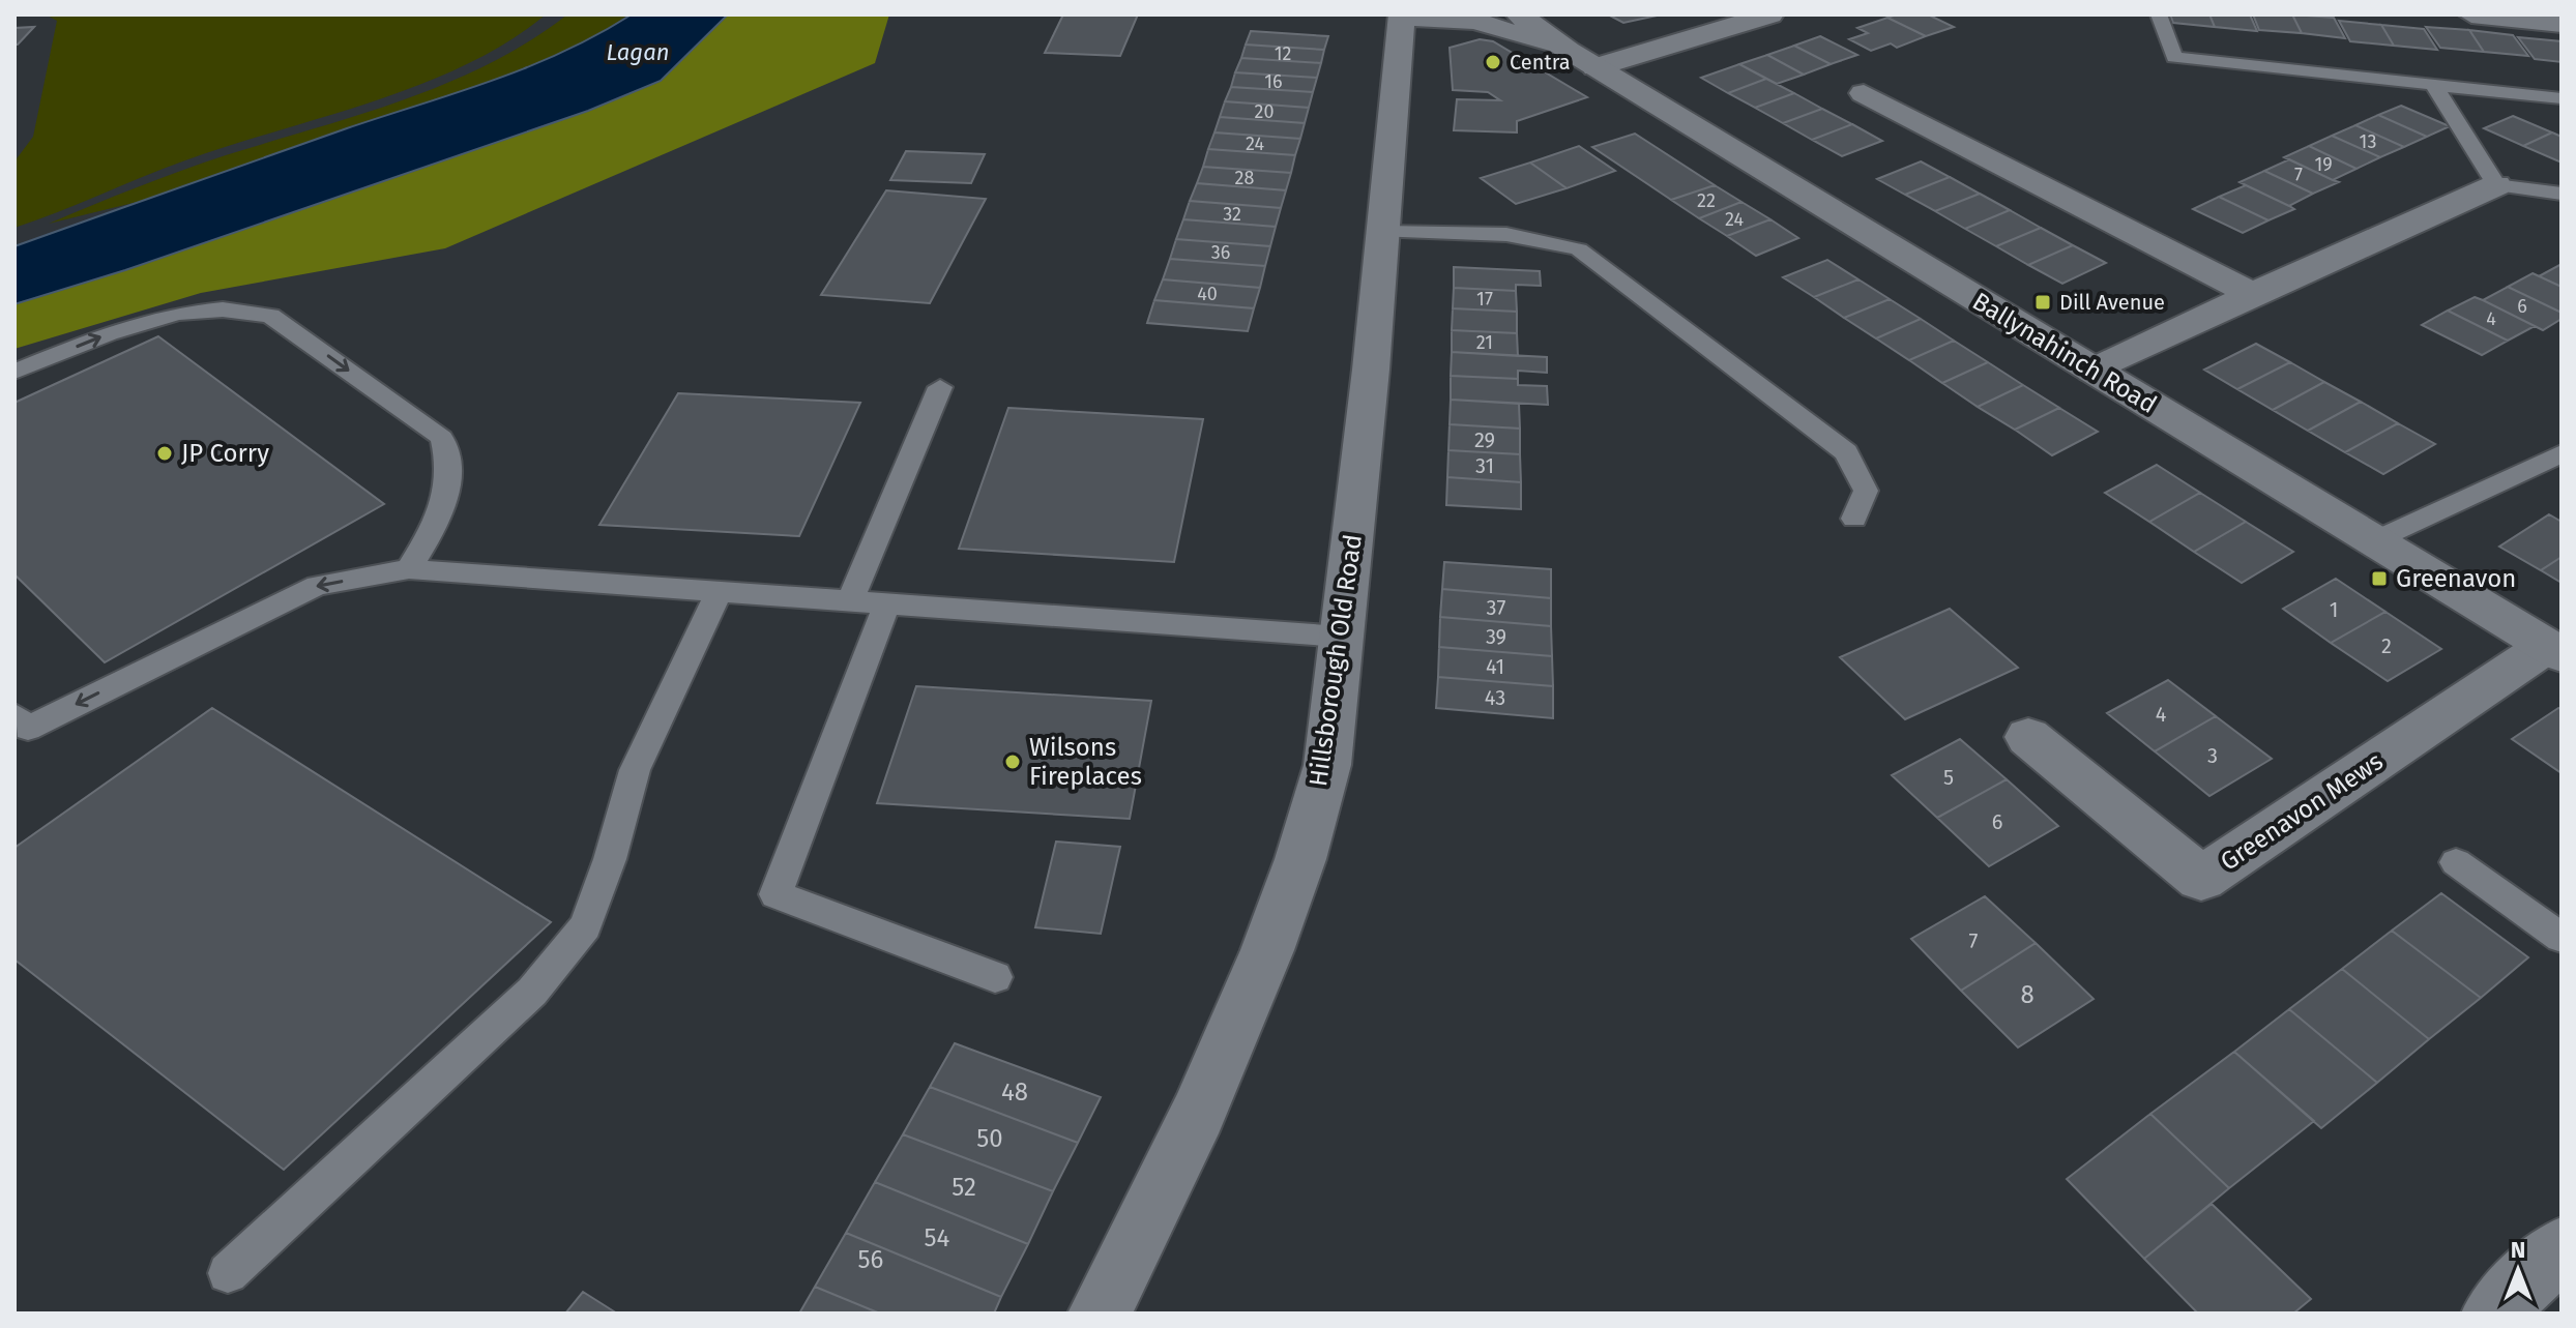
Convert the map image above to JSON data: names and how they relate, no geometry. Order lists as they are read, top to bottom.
{
  "streets": {
    "street": ["Ballynahinch Road", "Hillsborough Old Road", "Greenavon Mews"]
  },
  "crossings": [
    ["Ballynahinch Road", "Hillsborough Old Road"],
    ["Ballynahinch Road", "Greenavon Mews"]
  ],
  "water": ["Lagan"],
  "places": {
    "other": ["Centra", "JP Corry", "Wilsons Fireplaces"],
    "transit": ["Dill Avenue", "Greenavon"]
  },
  "house_numbers": [
    "12",
    "16",
    "20",
    "13",
    "24",
    "19",
    "7",
    "28",
    "22",
    "32",
    "24",
    "36",
    "40",
    "17",
    "6",
    "4",
    "21",
    "29",
    "31",
    "37",
    "1",
    "39",
    "2",
    "41",
    "43",
    "4",
    "3",
    "5",
    "6",
    "7",
    "8",
    "48",
    "50",
    "52",
    "54",
    "56"
  ],
  "north": "top"
}
